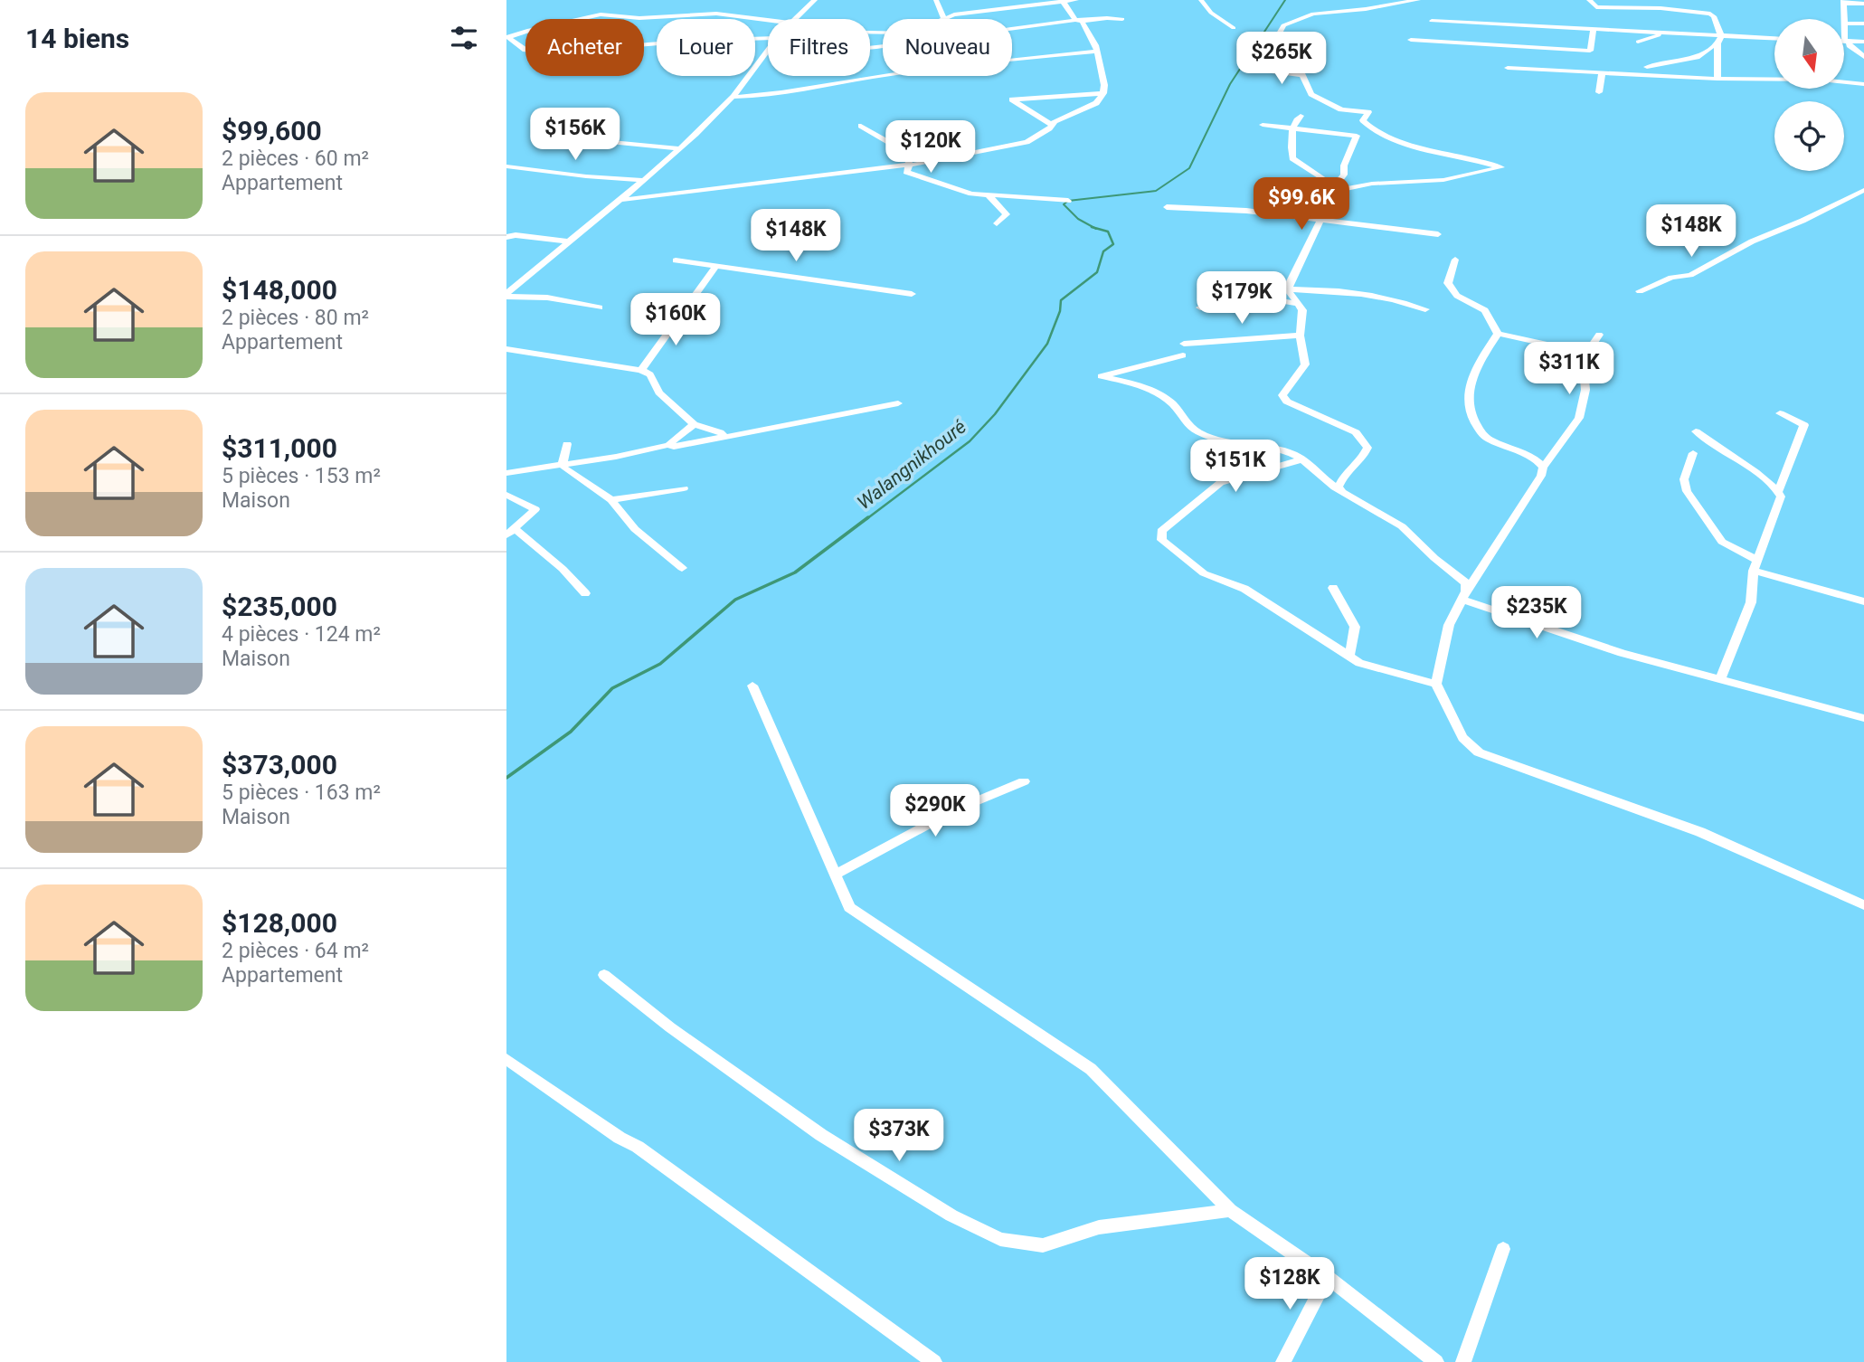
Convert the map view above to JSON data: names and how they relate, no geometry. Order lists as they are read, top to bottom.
{
  "water": ["Walangnikhouré"],
  "north": "bottom",
  "page": {
    "heading": "14 biens",
    "chip": [
      "Acheter",
      "Louer",
      "Filtres",
      "Nouveau"
    ],
    "price": [
      "$265K",
      "$156K",
      "$120K",
      "$99.6K",
      "$148K",
      "$148K",
      "$179K",
      "$160K",
      "$311K",
      "$151K",
      "$235K",
      "$290K",
      "$373K",
      "$128K"
    ],
    "list": [
      {
        "name": "$99,600",
        "note": "2 pièces · 60 m² · Appartement"
      },
      {
        "name": "$148,000",
        "note": "2 pièces · 80 m² · Appartement"
      },
      {
        "name": "$311,000",
        "note": "5 pièces · 153 m² · Maison"
      },
      {
        "name": "$235,000",
        "note": "4 pièces · 124 m² · Maison"
      },
      {
        "name": "$373,000",
        "note": "5 pièces · 163 m² · Maison"
      },
      {
        "name": "$128,000",
        "note": "2 pièces · 64 m² · Appartement"
      }
    ]
  }
}
